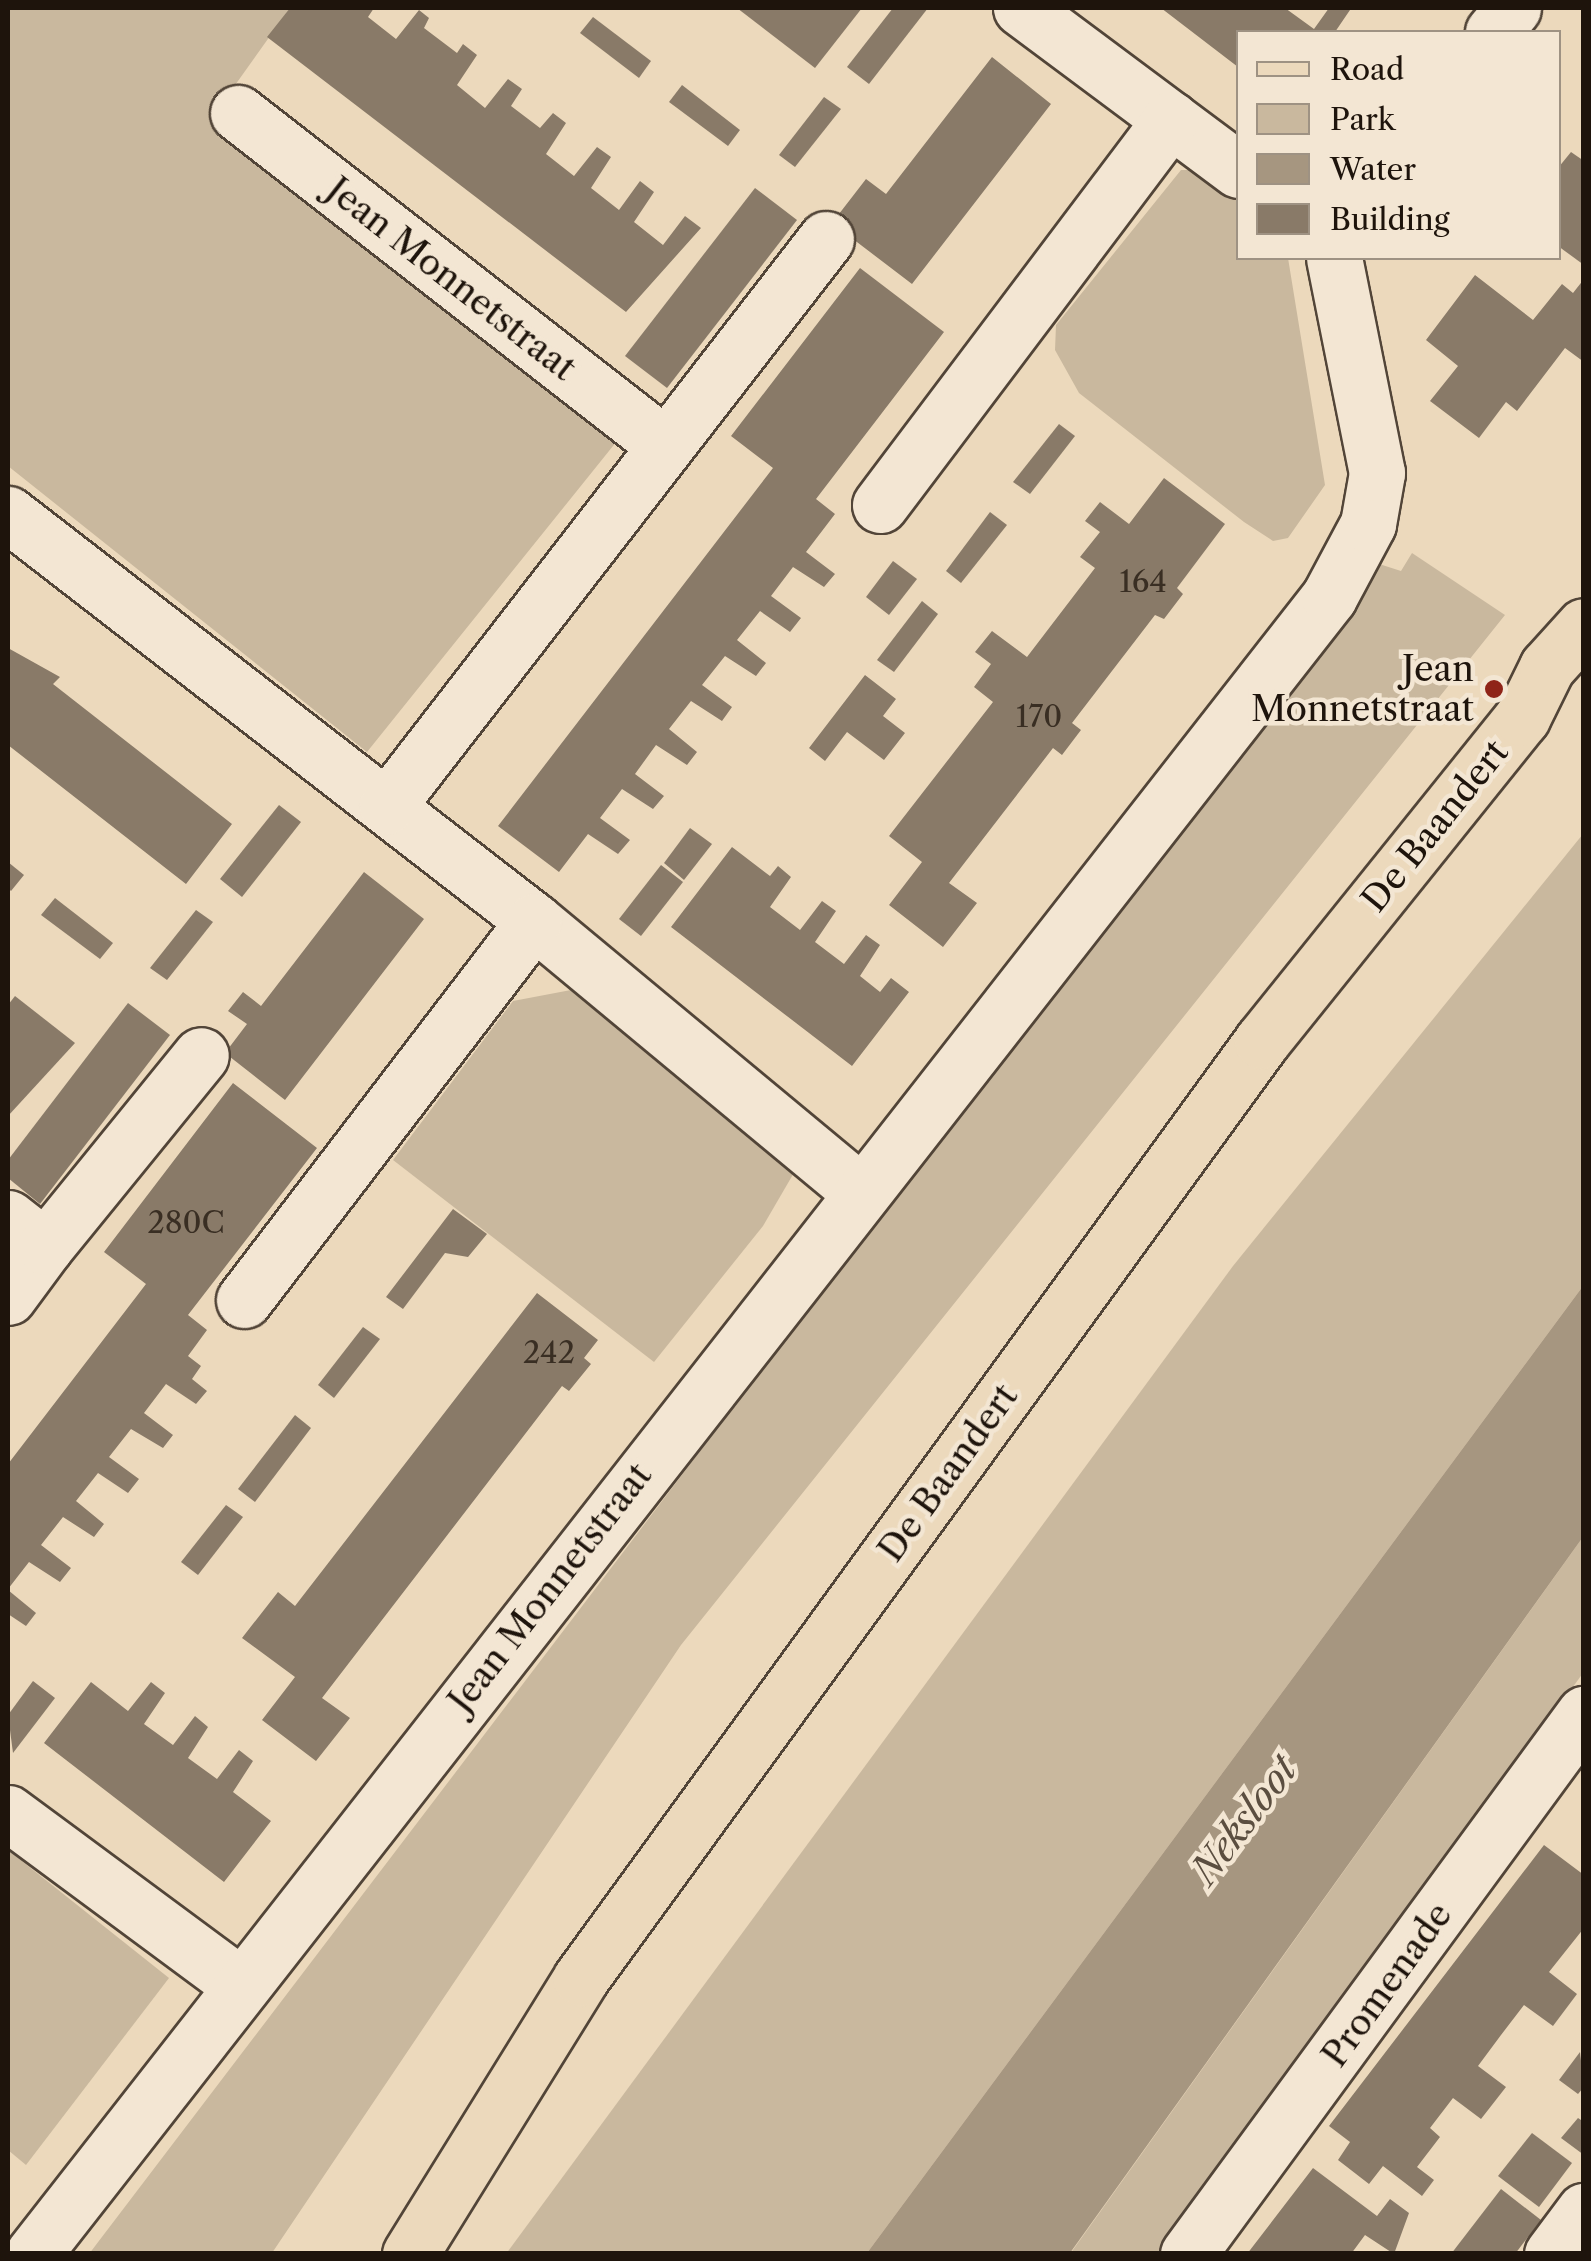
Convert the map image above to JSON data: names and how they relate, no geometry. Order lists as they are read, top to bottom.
{
  "streets": {
    "main road": ["De Baandert"],
    "street": ["Jean Monnetstraat", "Promenade"]
  },
  "water": ["Neksloot"],
  "places": ["Jean Monnetstraat"],
  "house_numbers": [
    "164",
    "170",
    "280C",
    "242"
  ],
  "legend": [
    "Road",
    "Park",
    "Water",
    "Building"
  ]
}
